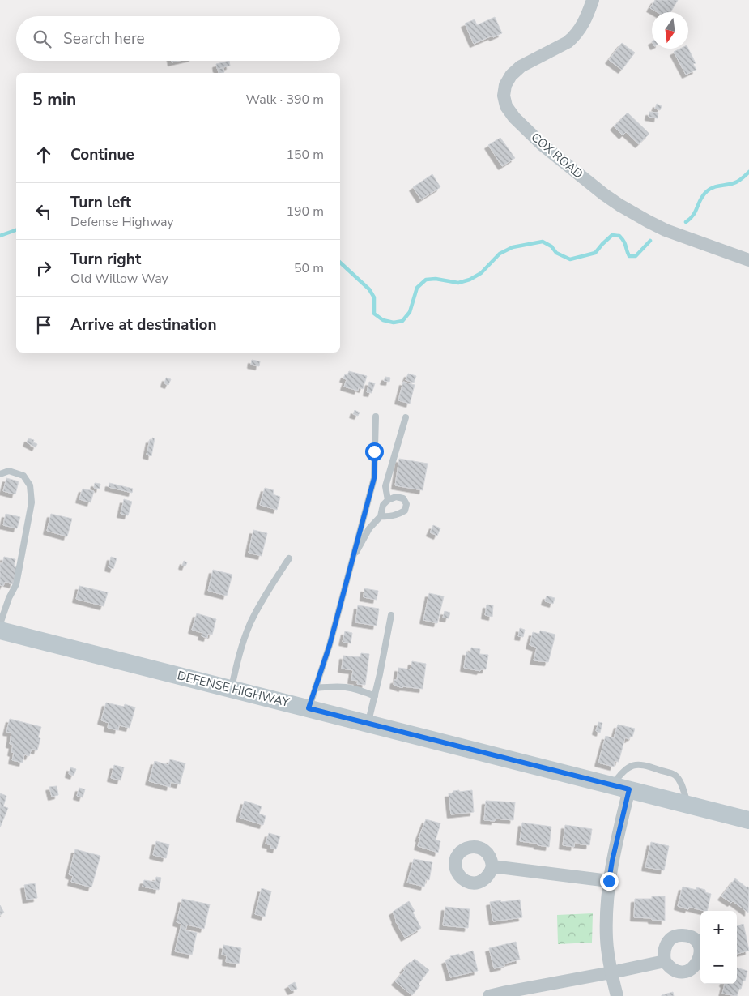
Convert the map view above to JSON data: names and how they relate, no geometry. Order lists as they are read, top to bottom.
{
  "streets": {
    "main road": ["DEFENSE HIGHWAY"],
    "street": ["COX ROAD"]
  },
  "north": "bottom",
  "page": {
    "search": "Search here",
    "heading": ["5 min", "Walk · 390 m"],
    "list": [
      ["Continue", "150 m"],
      ["Turn left", "Defense Highway", "190 m"],
      ["Turn right", "Old Willow Way", "50 m"],
      "Arrive at destination"
    ],
    "map_buttons": ["+", "−"]
  }
}
